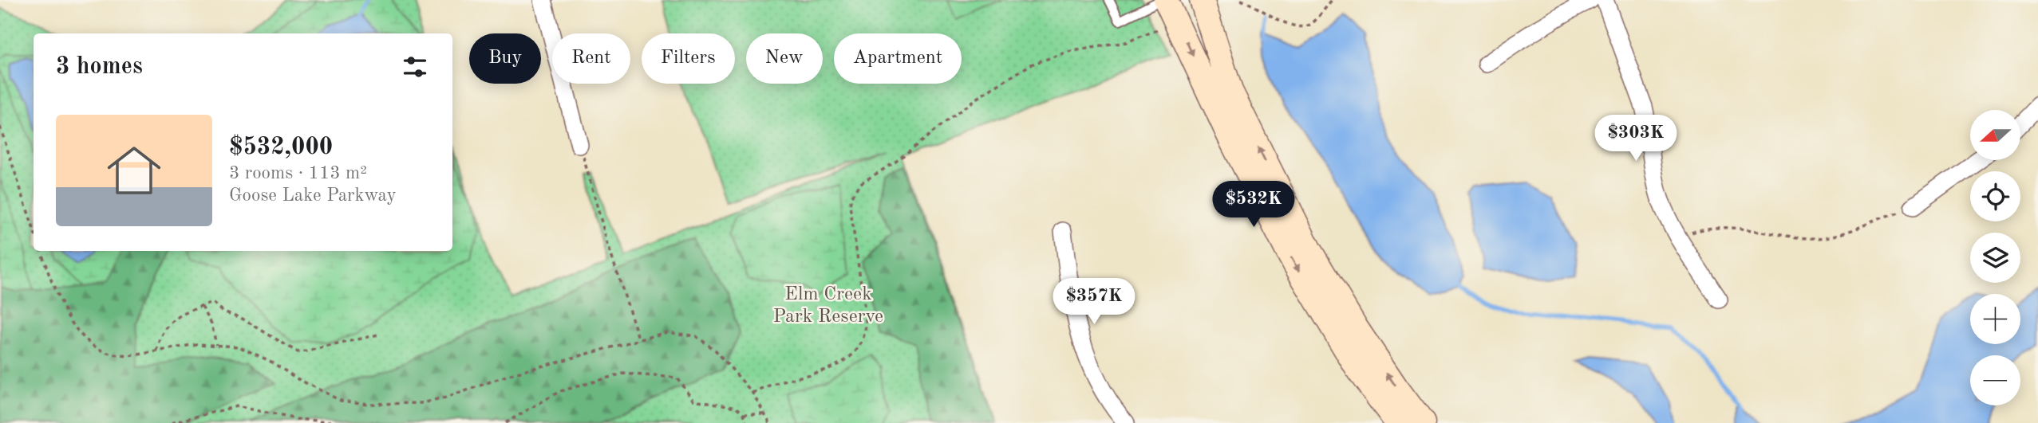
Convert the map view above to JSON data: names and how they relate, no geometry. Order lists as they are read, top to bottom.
{
  "parks": ["Elm Creek Park Reserve"],
  "north": "left",
  "page": {
    "chip": [
      "Buy",
      "Rent",
      "Filters",
      "New",
      "Apartment"
    ],
    "heading": "3 homes",
    "list": [
      {
        "name": "$532,000",
        "note": "3 rooms · 113 m² · Goose Lake Parkway"
      }
    ],
    "map_buttons": ["+", "−"],
    "price": ["$303K", "$532K", "$357K"]
  }
}
